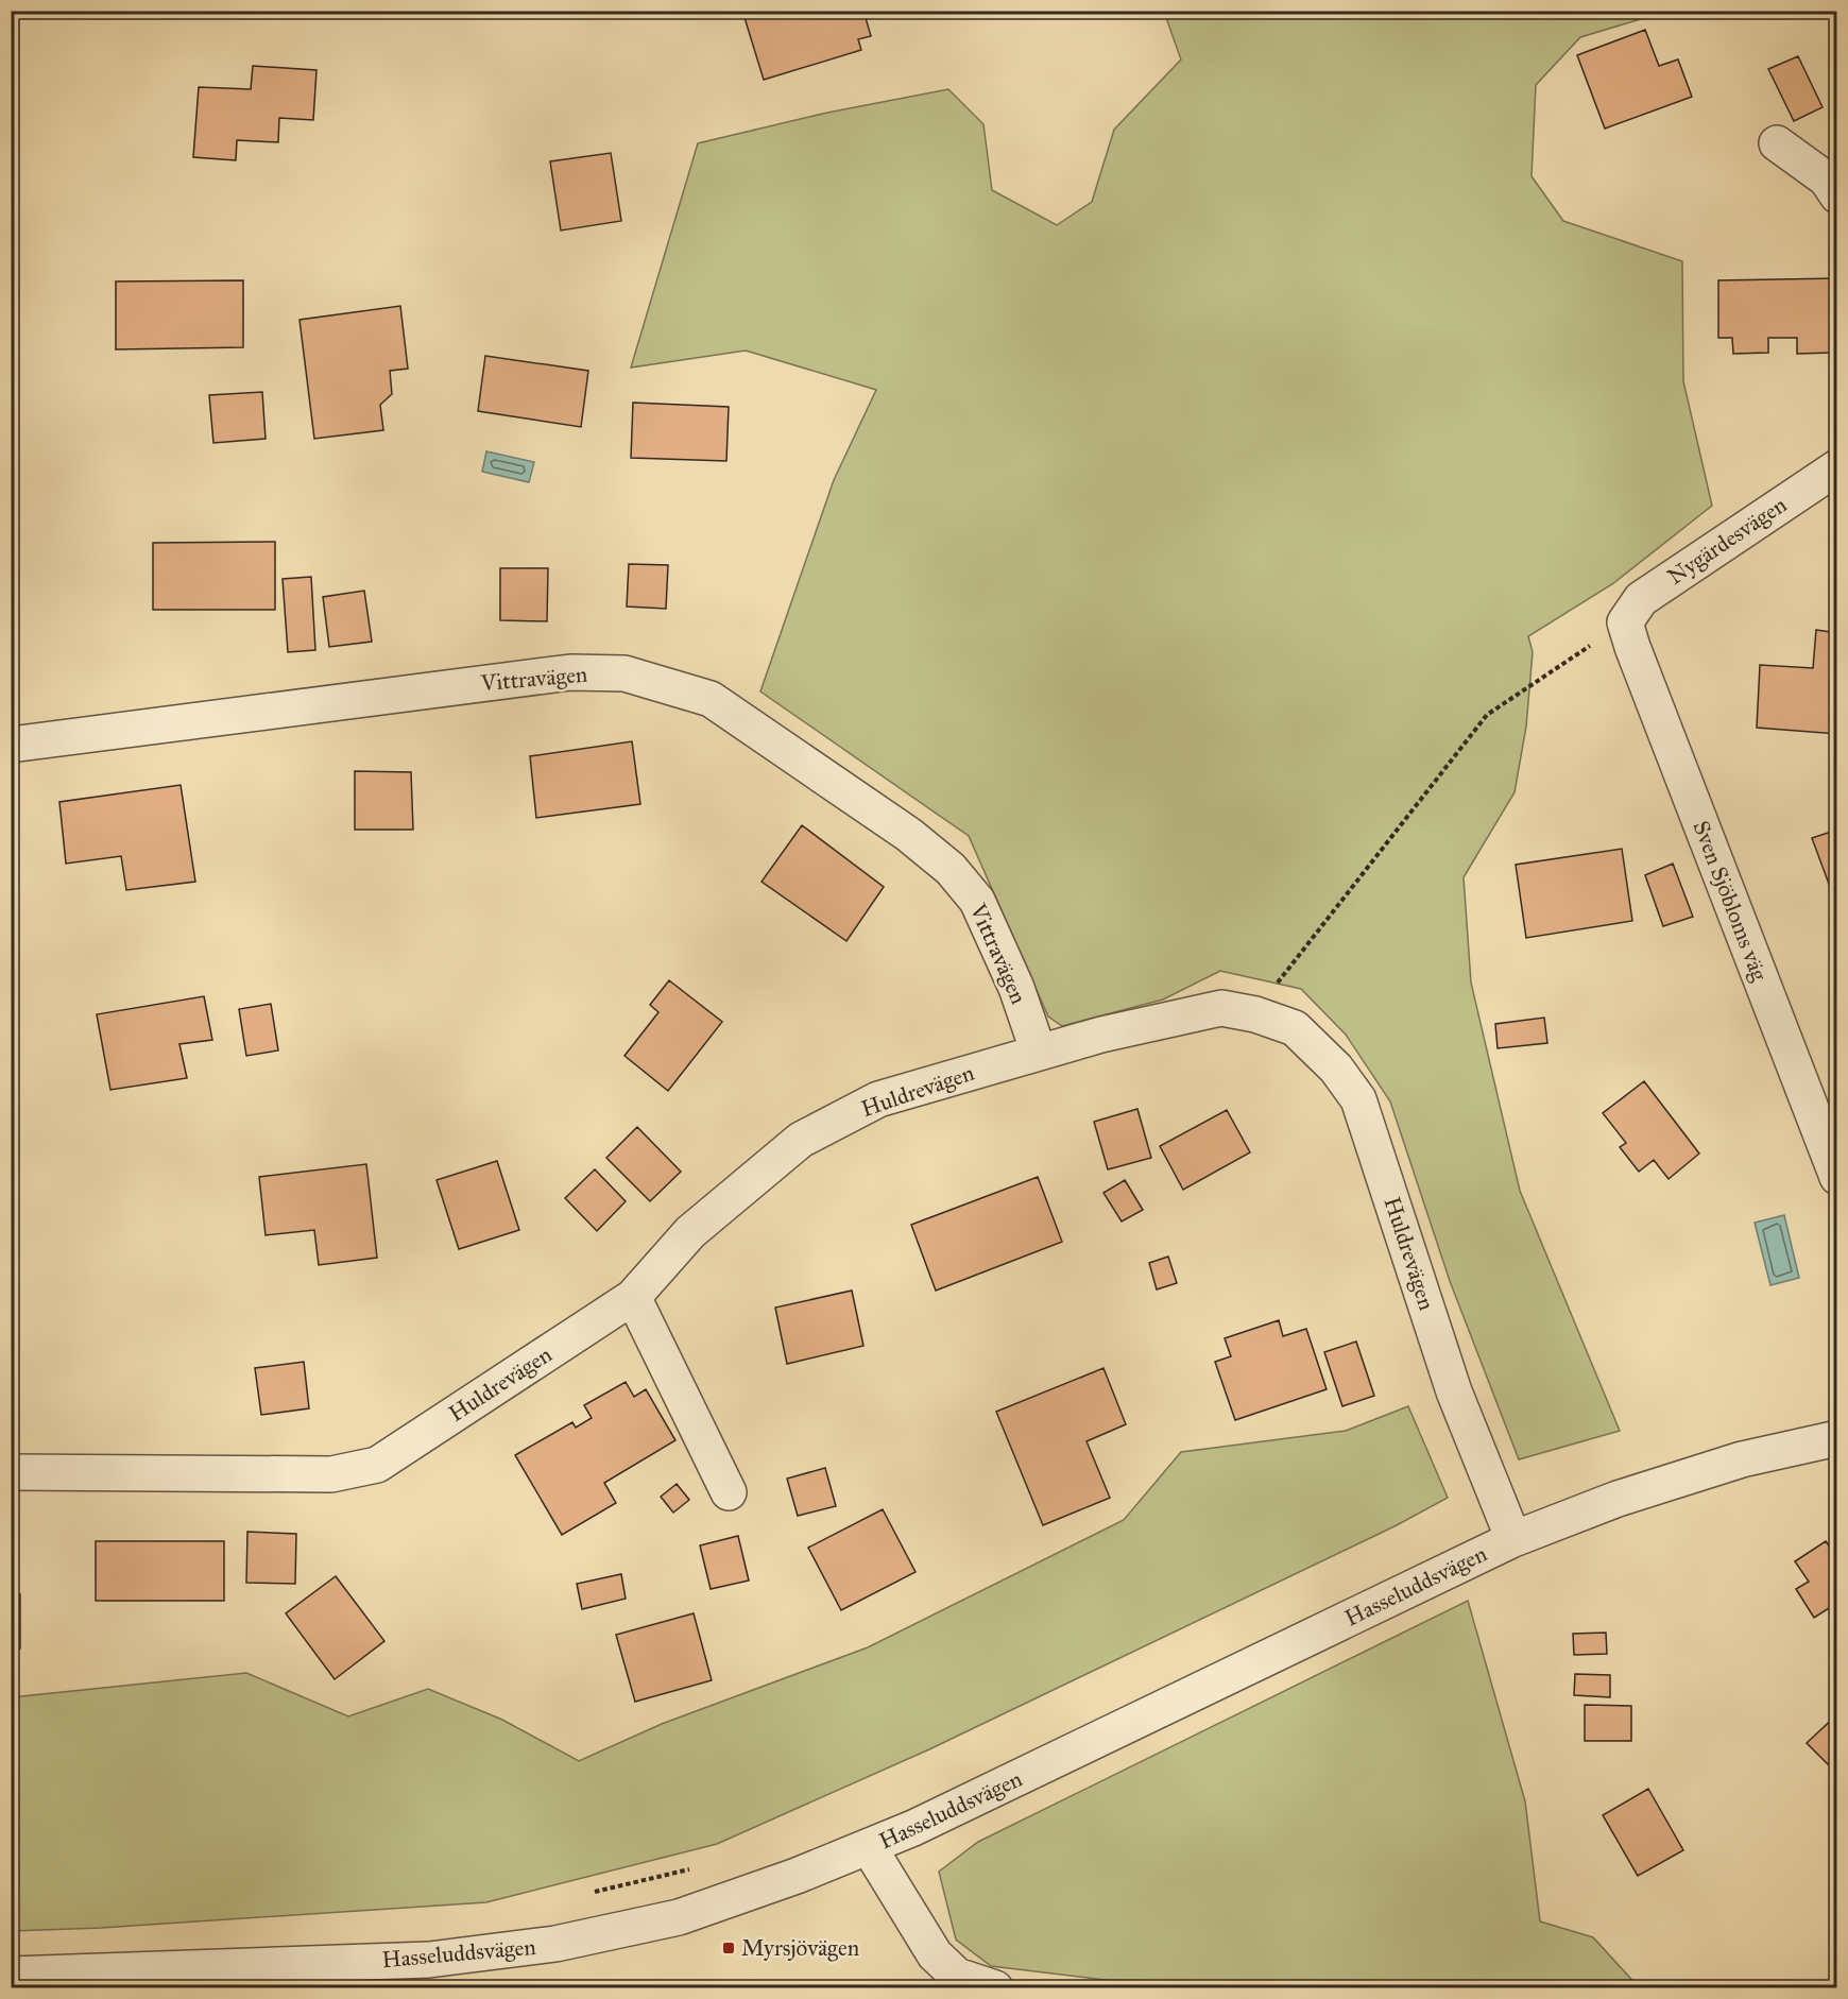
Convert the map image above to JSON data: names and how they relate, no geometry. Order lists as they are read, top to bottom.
{
  "streets": {
    "street": [
      "Nygärdesvägen",
      "Vittravägen",
      "Sven Sjöbloms väg",
      "Huldrevägen",
      "Hasseluddsvägen"
    ]
  },
  "crossings": [
    ["Nygärdesvägen", "Sven Sjöbloms väg"],
    ["Vittravägen", "Huldrevägen"],
    ["Huldrevägen", "Hasseluddsvägen"]
  ],
  "places": {
    "transit": ["Myrsjövägen"]
  }
}
